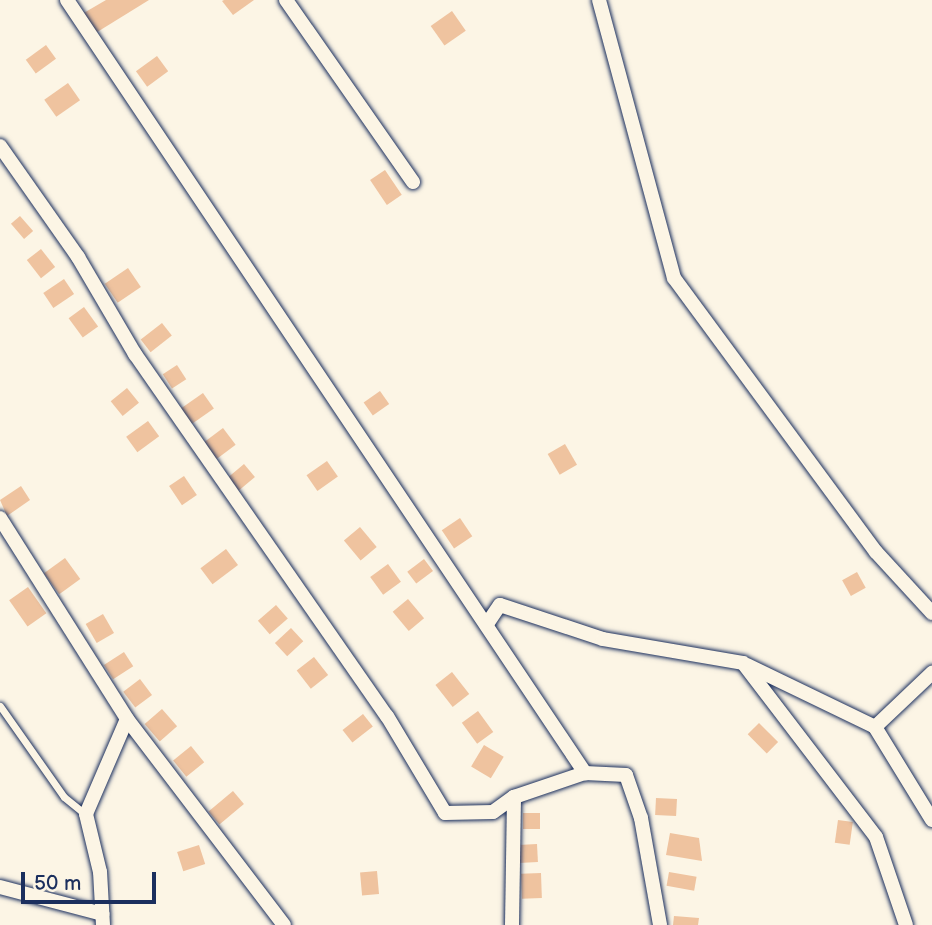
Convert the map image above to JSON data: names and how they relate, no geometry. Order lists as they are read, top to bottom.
{
  "scale_bar": "50 m"
}
